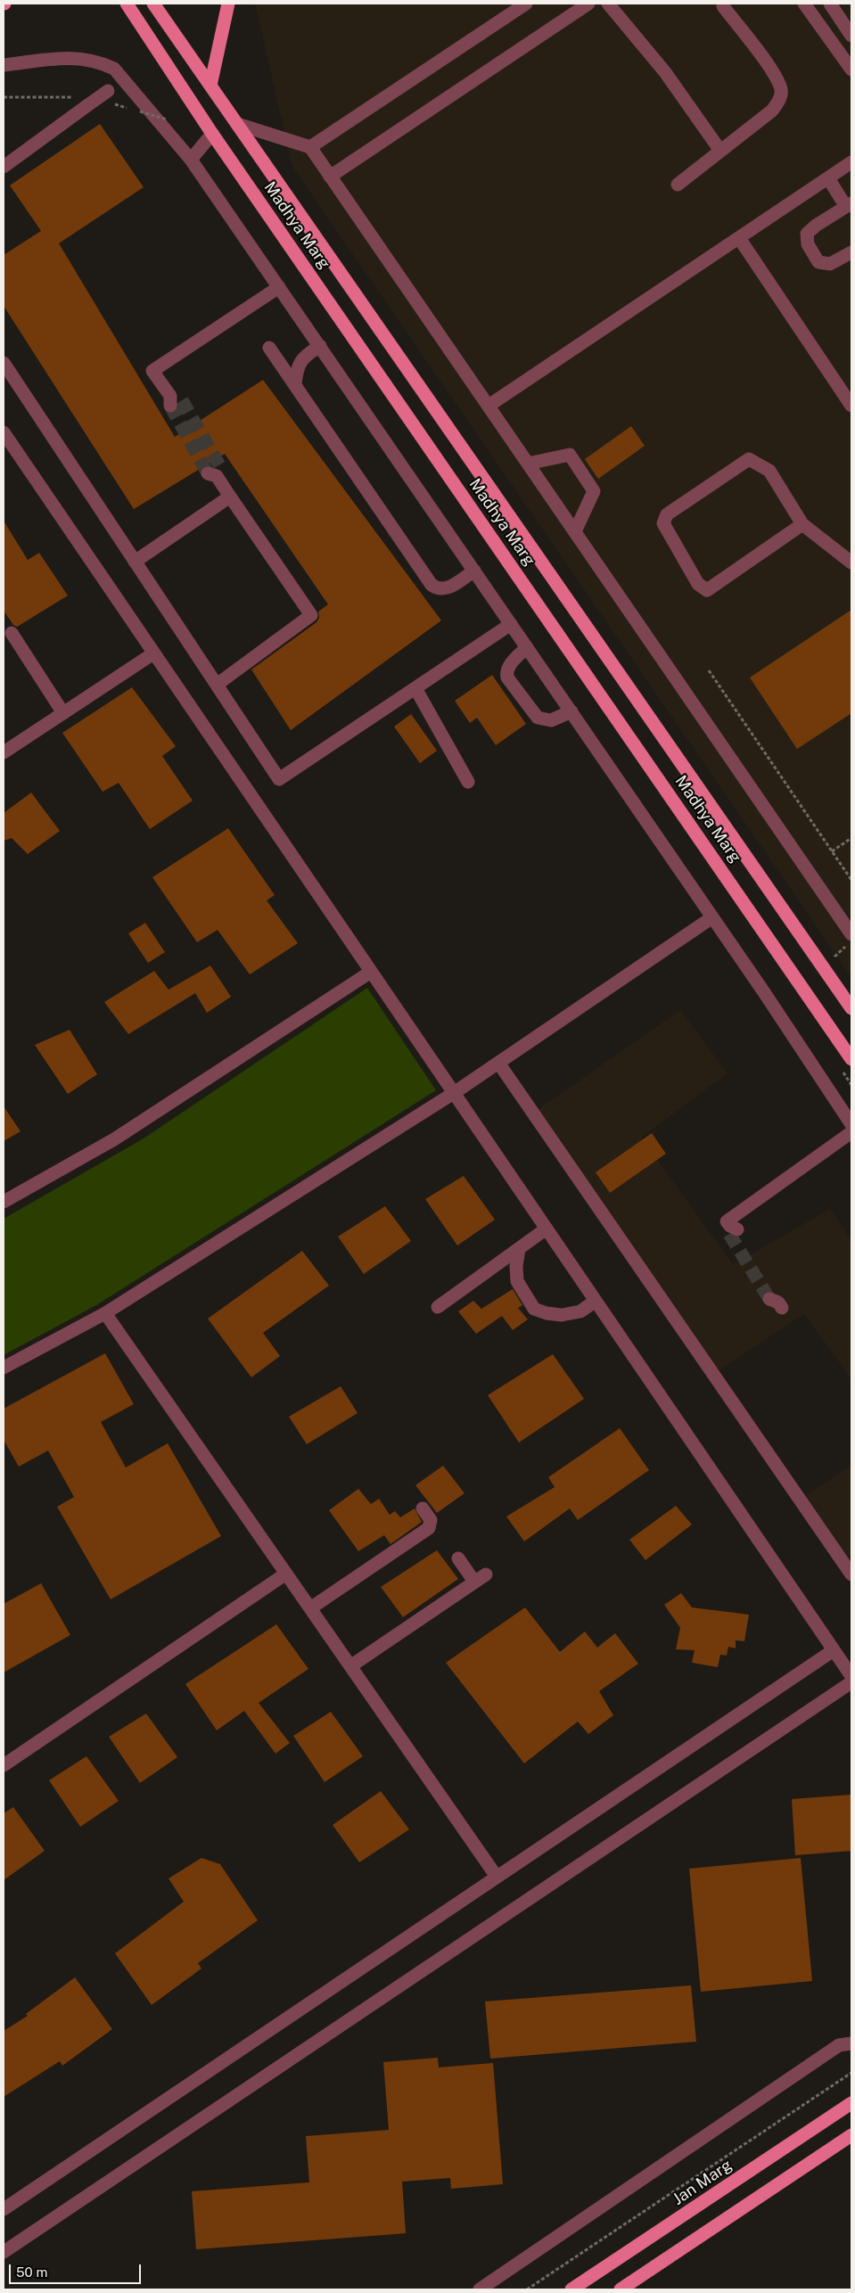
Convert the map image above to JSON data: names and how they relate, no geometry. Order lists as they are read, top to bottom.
{
  "streets": {
    "main road": ["Madhya Marg", "Jan Marg"]
  },
  "scale_bar": "50 m"
}
